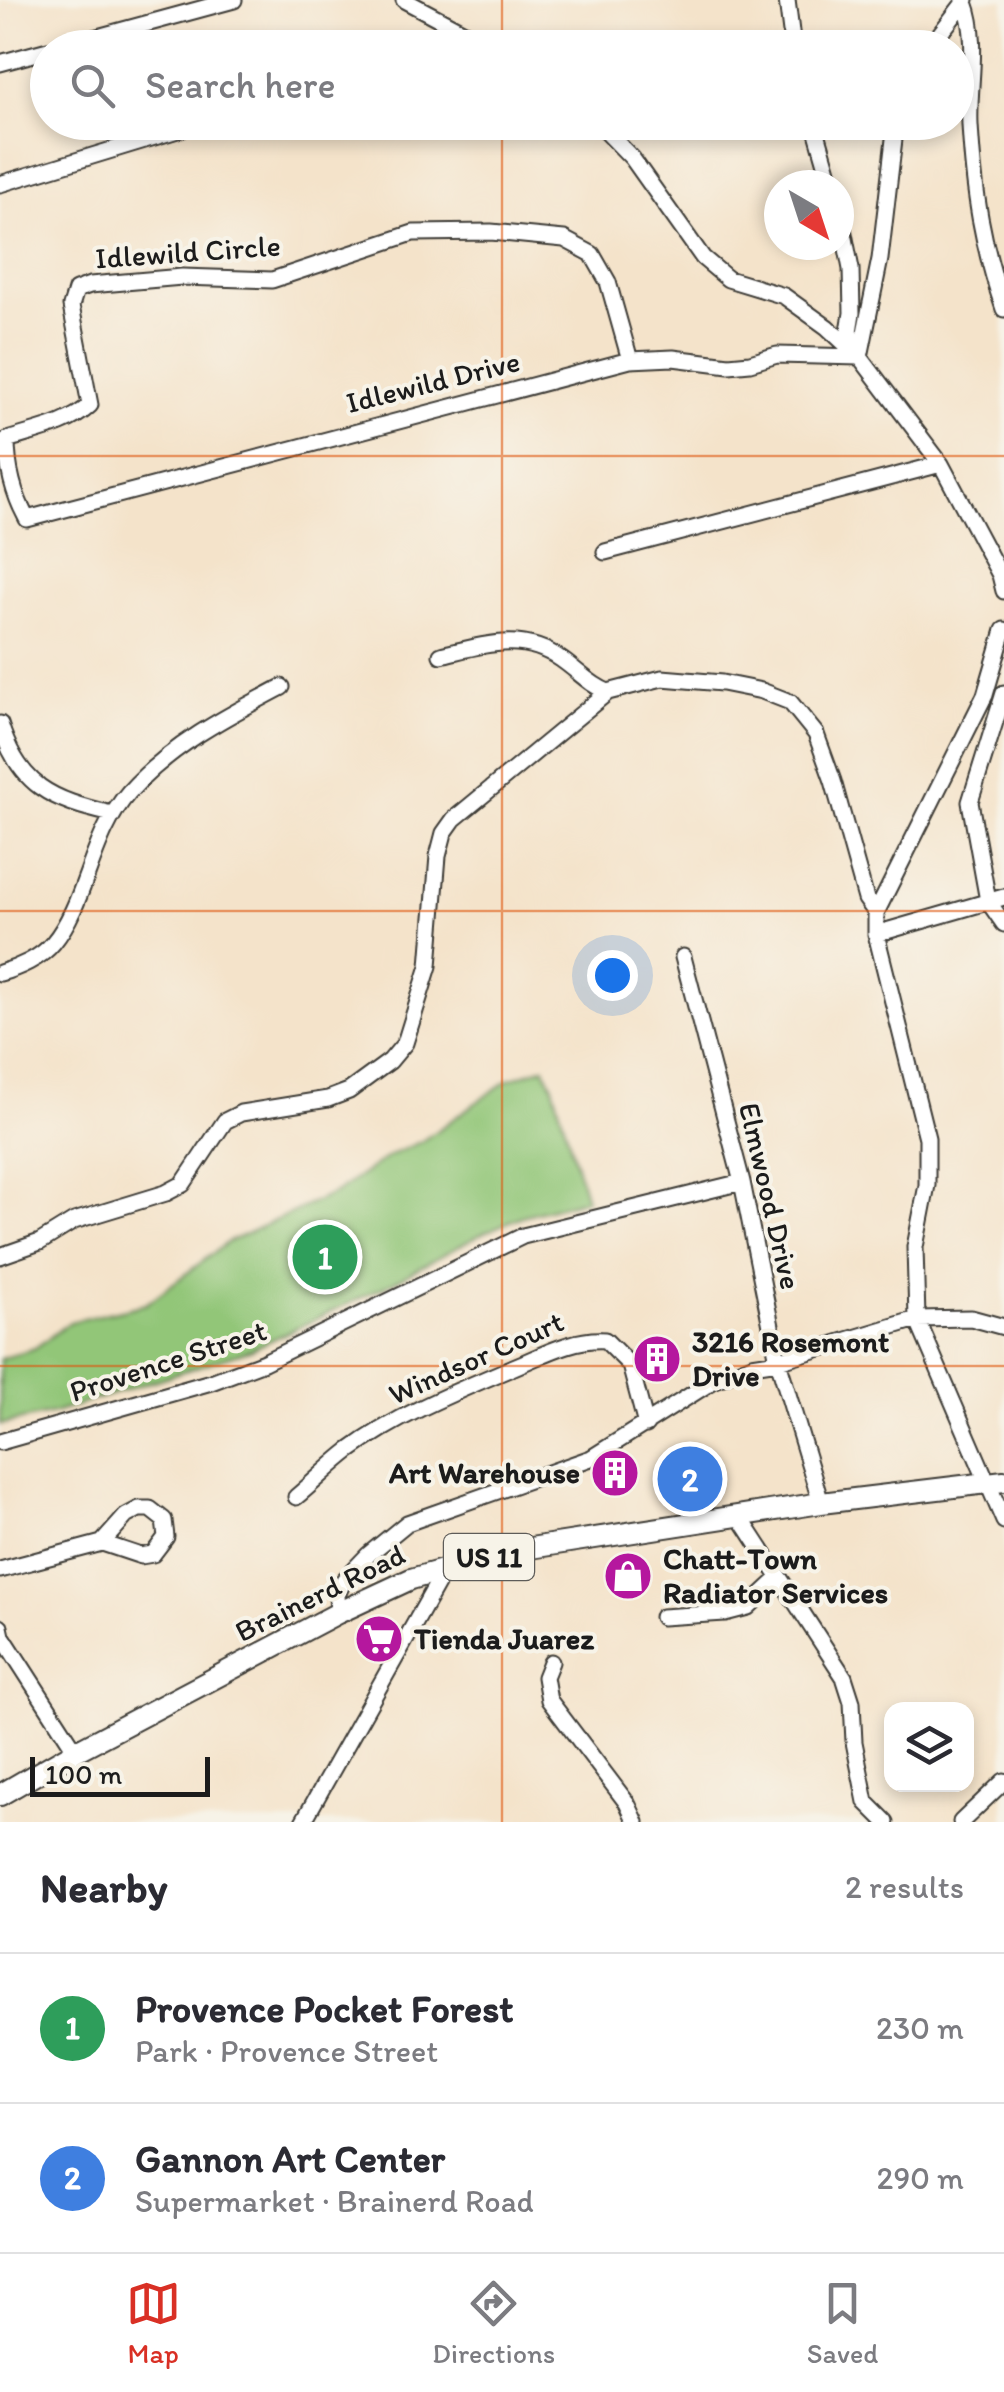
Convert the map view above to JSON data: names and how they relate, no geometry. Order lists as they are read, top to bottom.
{
  "streets": {
    "main road": ["US 11", "Brainerd Road"],
    "street": [
      "Idlewild Circle",
      "Idlewild Drive",
      "Elmwood Drive",
      "Windsor Court",
      "Provence Street"
    ]
  },
  "crossings": [
    ["Idlewild Circle", "Idlewild Drive"],
    ["Elmwood Drive", "Provence Street"],
    ["Elmwood Drive", "Brainerd Road"]
  ],
  "places": {
    "building": ["3216 Rosemont Drive", "Art Warehouse"],
    "shop": ["Chatt-Town Radiator Services"],
    "supermarket": ["Tienda Juarez"]
  },
  "scale_bar": "100 m",
  "north": "bottom right",
  "page": {
    "search": "Search here",
    "pins": ["1", "2"],
    "scale": "100 m",
    "heading": ["Nearby", "2 results"],
    "list": [
      {
        "mark": "1",
        "name": "Provence Pocket Forest",
        "note": "Park · Provence Street",
        "value": "230 m"
      },
      {
        "mark": "2",
        "name": "Gannon Art Center",
        "note": "Supermarket · Brainerd Road",
        "value": "290 m"
      }
    ],
    "nav": ["Map", "Directions", "Saved"]
  }
}
